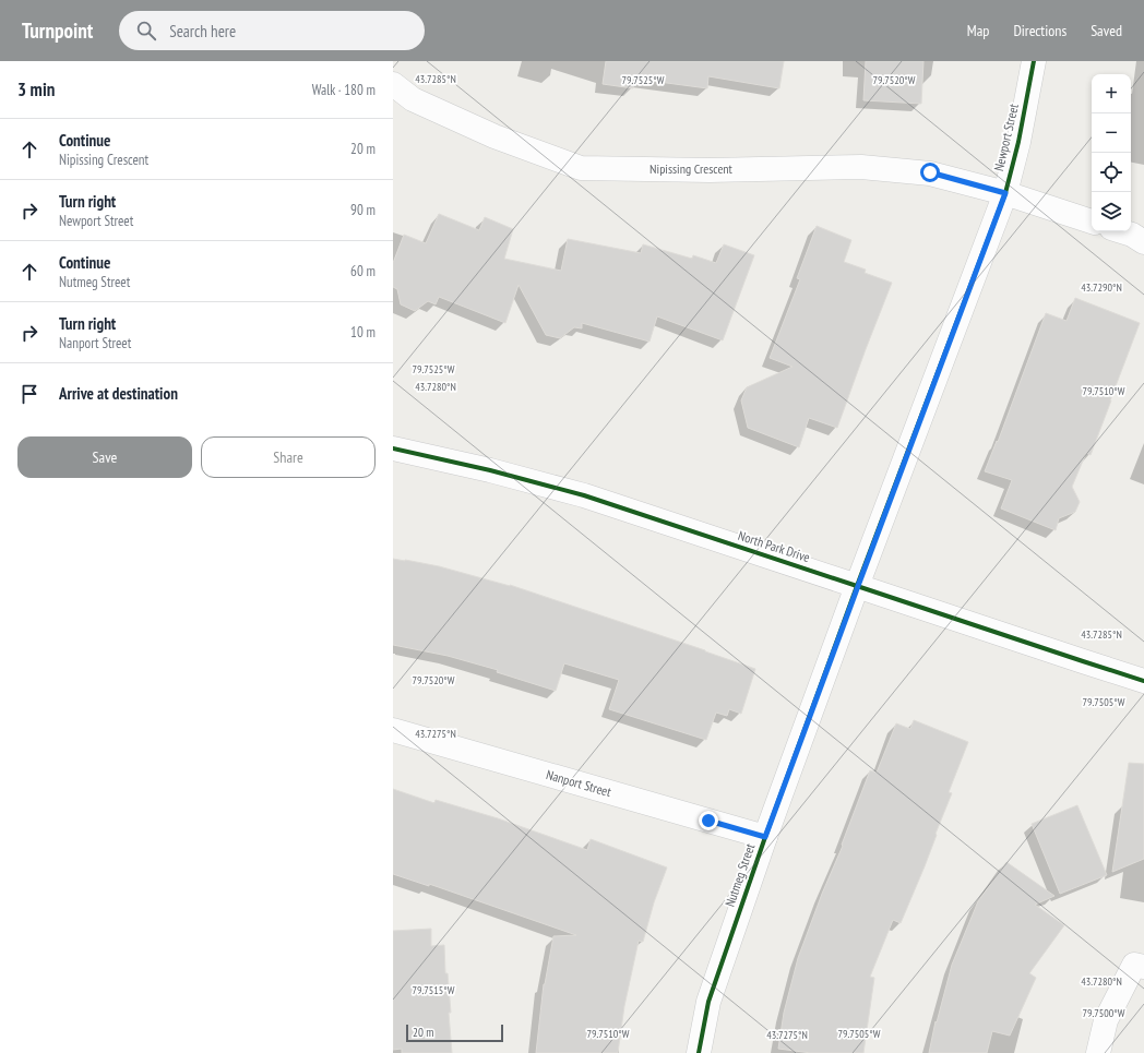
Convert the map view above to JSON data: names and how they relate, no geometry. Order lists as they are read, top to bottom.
{
  "streets": {
    "street": [
      "Newport Street",
      "Nipissing Crescent",
      "North Park Drive",
      "Nanport Street",
      "Nutmeg Street"
    ]
  },
  "crossings": [
    ["Newport Street", "Nipissing Crescent"],
    ["Newport Street", "North Park Drive"],
    ["Newport Street", "Nutmeg Street"],
    ["North Park Drive", "Nutmeg Street"],
    ["Nanport Street", "Nutmeg Street"]
  ],
  "scale_bar": "20 m",
  "page": {
    "header": "Turnpoint",
    "search": "Search here",
    "nav": ["Map", "Directions", "Saved"],
    "heading": ["3 min", "Walk · 180 m"],
    "map_buttons": ["+", "−"],
    "list": [
      ["Continue", "Nipissing Crescent", "20 m"],
      ["Turn right", "Newport Street", "90 m"],
      ["Continue", "Nutmeg Street", "60 m"],
      ["Turn right", "Nanport Street", "10 m"],
      "Arrive at destination"
    ],
    "buttons": ["Save", "Share"],
    "scale": "20 m"
  },
  "coordinates": [
    "43.7285°N",
    "79.7525°W",
    "79.7520°W",
    "43.7290°N",
    "43.7280°N",
    "79.7510°W",
    "79.7505°W",
    "43.7275°N",
    "79.7515°W",
    "79.7500°W"
  ]
}
